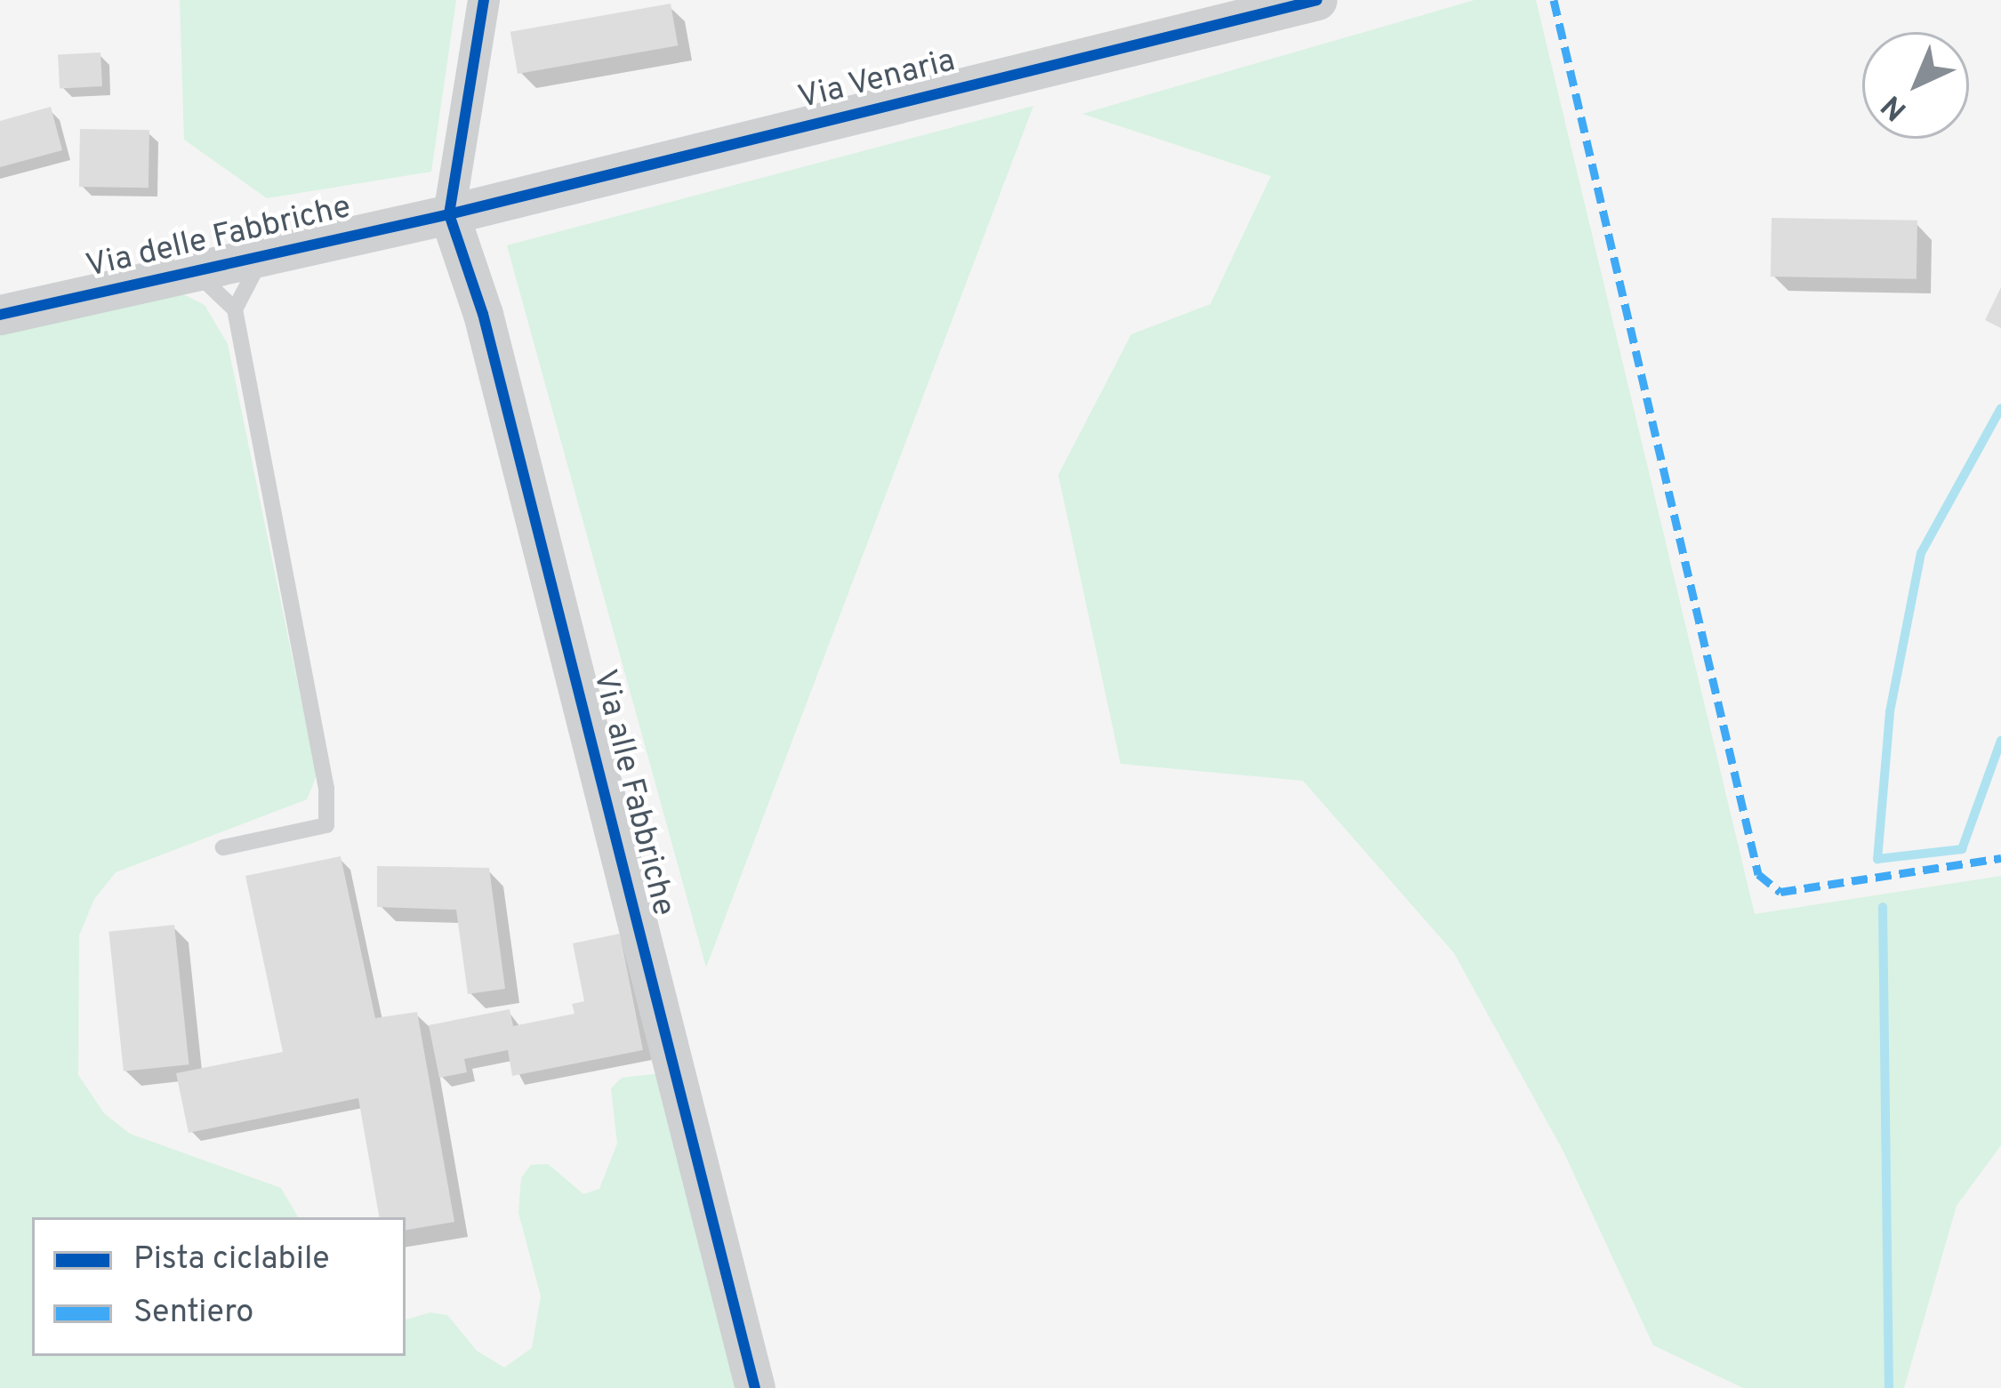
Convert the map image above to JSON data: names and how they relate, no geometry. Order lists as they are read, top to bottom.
{
  "streets": {
    "street": ["Via Venaria", "Via delle Fabbriche", "Via alle Fabbriche"]
  },
  "crossings": [
    ["Via Venaria", "Via delle Fabbriche"],
    ["Via Venaria", "Via alle Fabbriche"],
    ["Via delle Fabbriche", "Via alle Fabbriche"]
  ],
  "legend": ["Pista ciclabile", "Sentiero"],
  "north": "bottom left"
}
